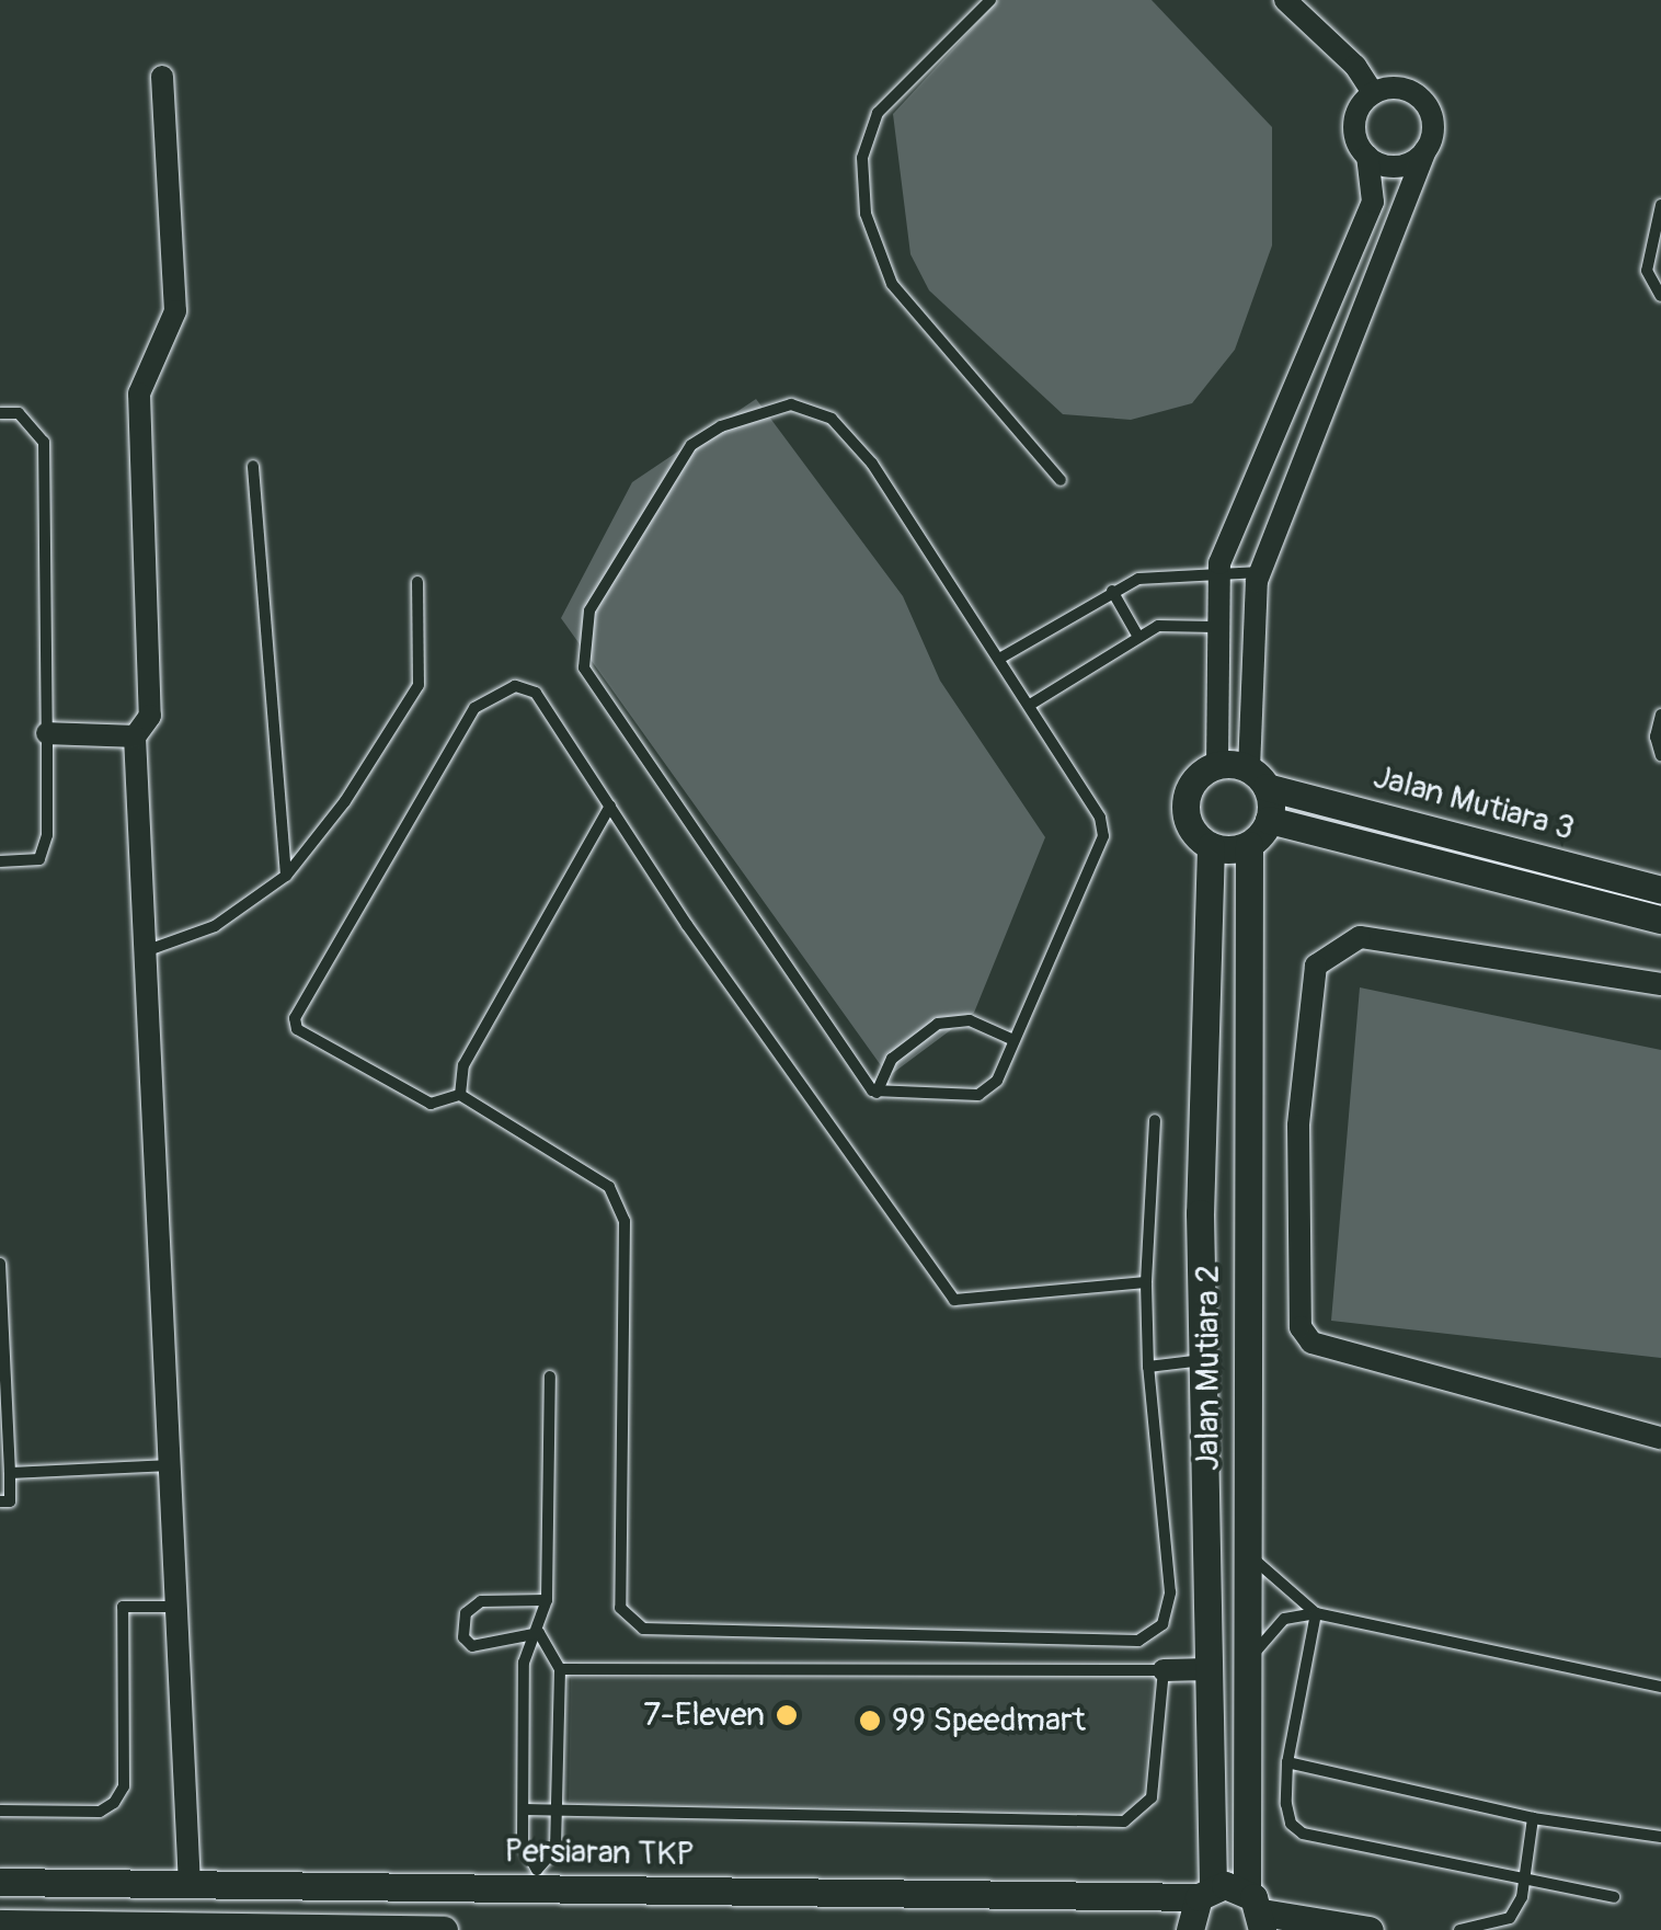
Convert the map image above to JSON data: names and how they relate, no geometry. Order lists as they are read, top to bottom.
{
  "streets": {
    "street": ["Jalan Mutiara 3", "Jalan Mutiara 2", "Persiaran TKP"]
  },
  "crossings": [
    ["Jalan Mutiara 3", "Jalan Mutiara 2"],
    ["Jalan Mutiara 2", "Persiaran TKP"]
  ],
  "places": ["7-Eleven", "99 Speedmart"]
}
